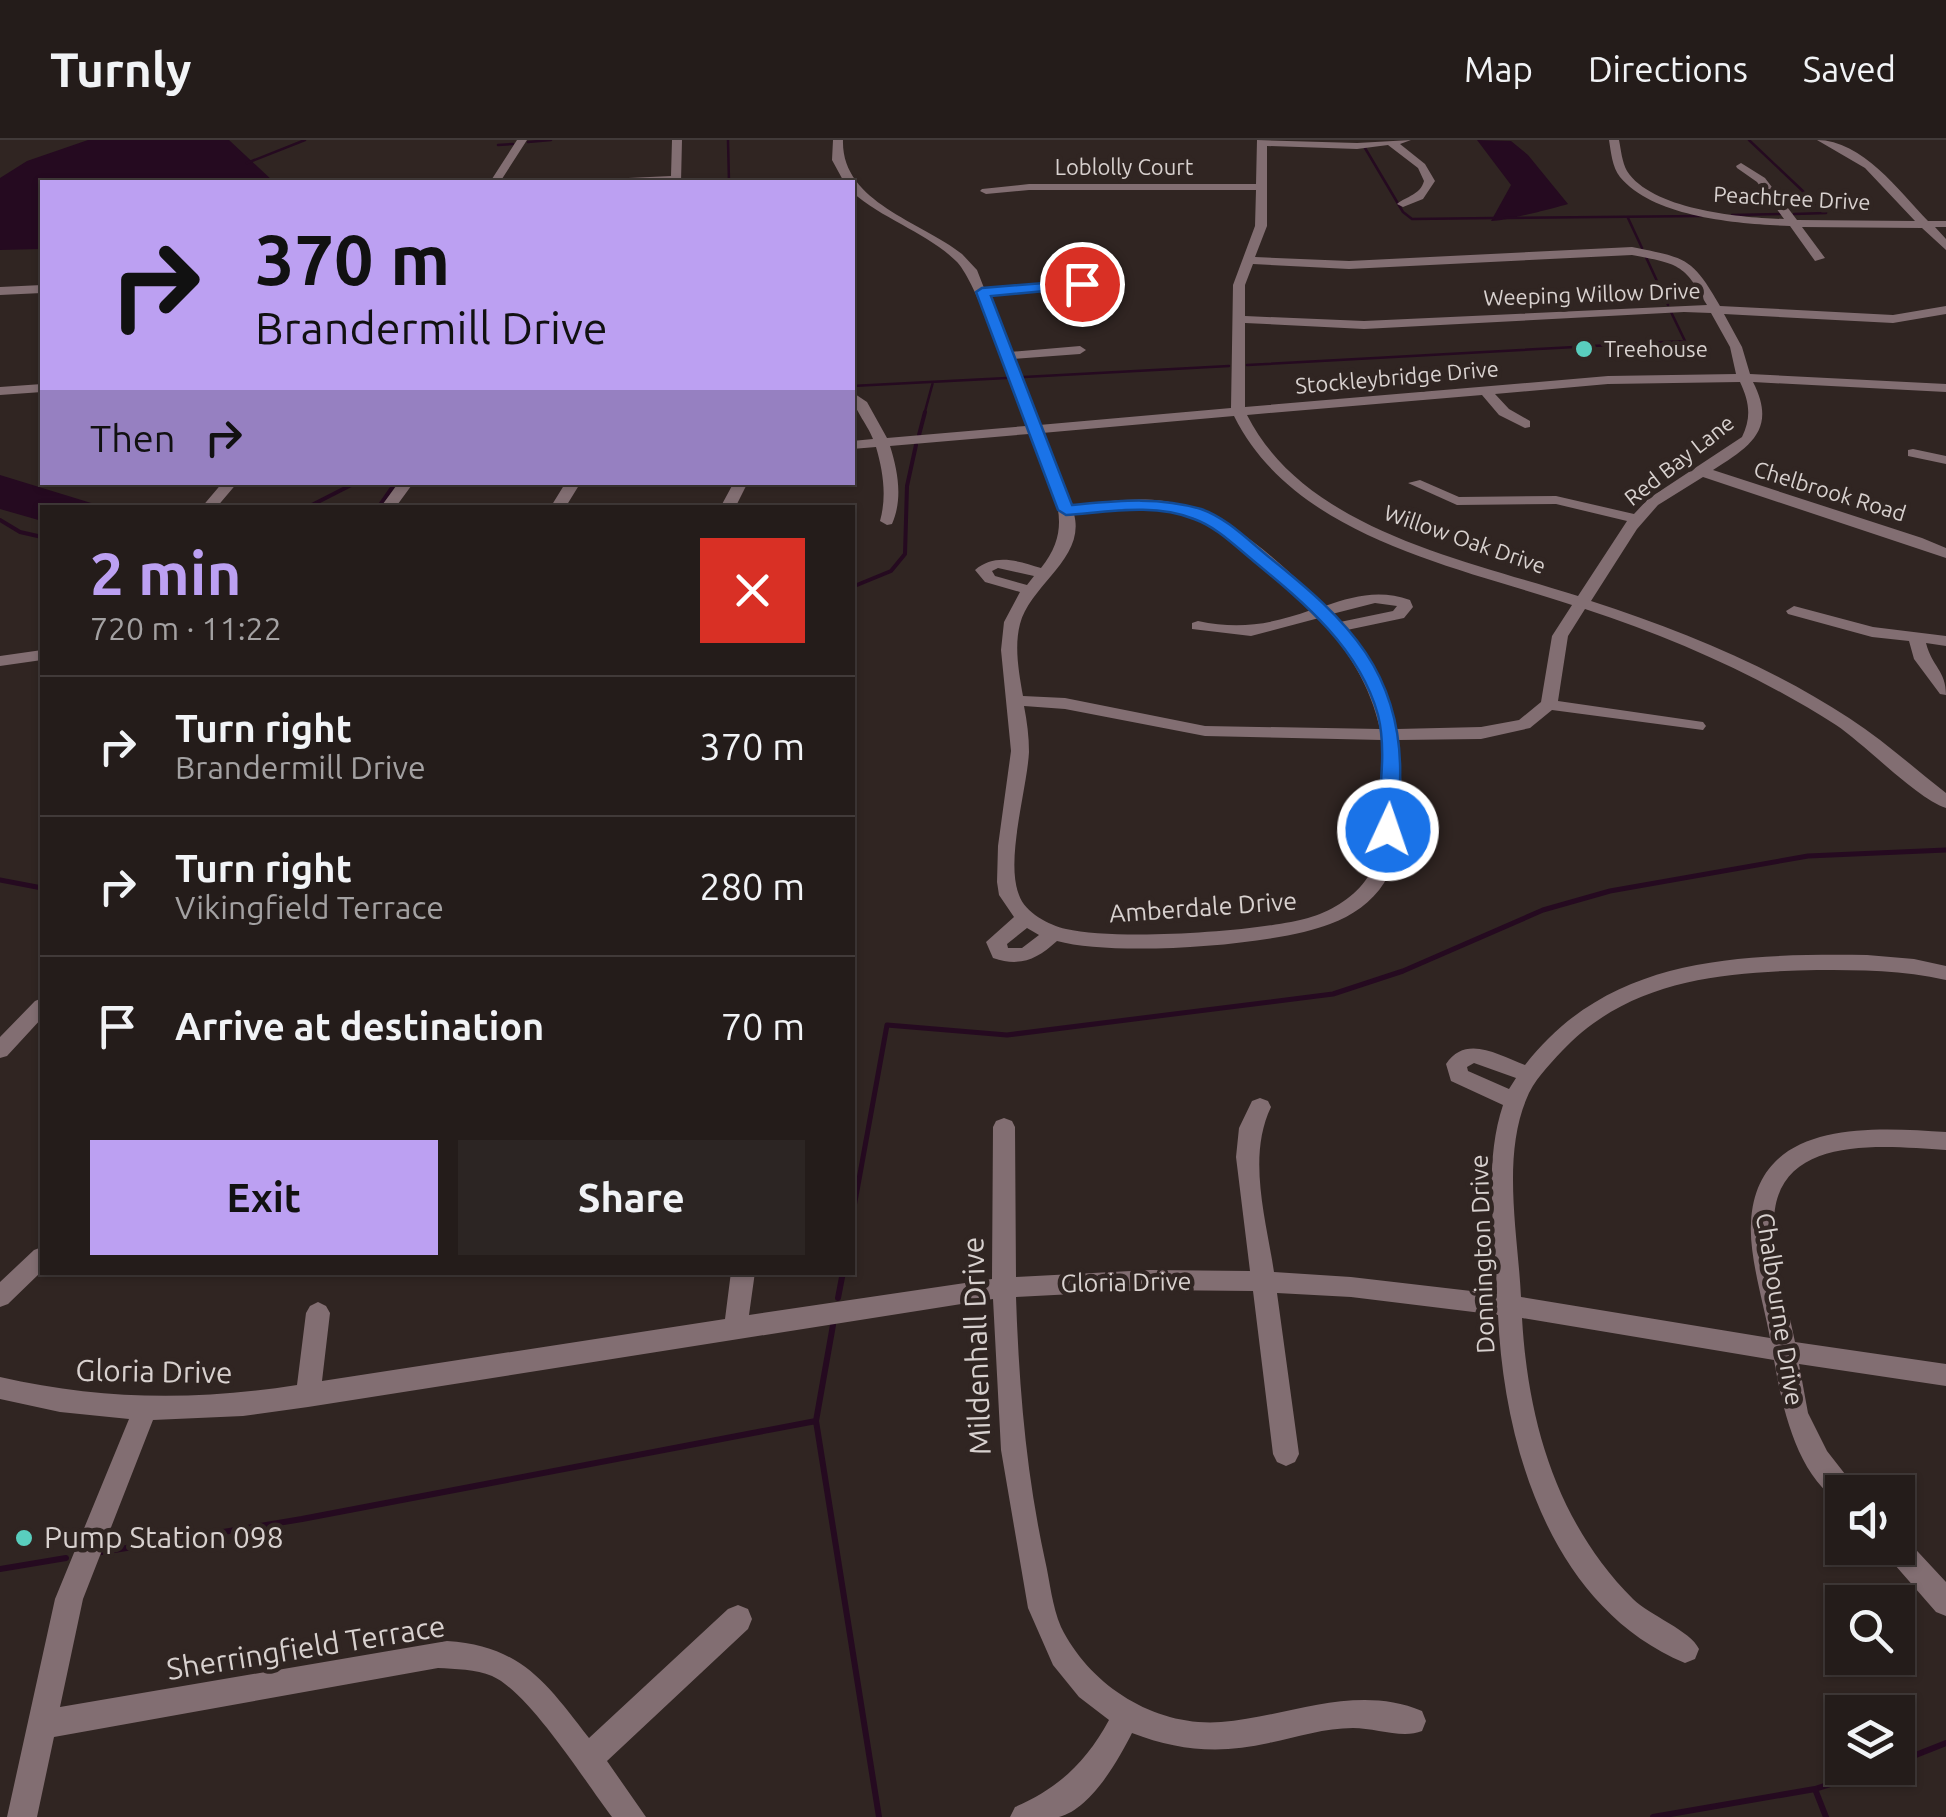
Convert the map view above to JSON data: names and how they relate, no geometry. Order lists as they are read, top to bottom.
{
  "streets": {
    "street": [
      "Loblolly Court",
      "Peachtree Drive",
      "Weeping Willow Drive",
      "Stockleybridge Drive",
      "Red Bay Lane",
      "Chelbrook Road",
      "Willow Oak Drive",
      "Amberdale Drive",
      "Donnington Drive",
      "Gloria Drive",
      "Chalbourne Drive",
      "Mildenhall Drive",
      "Sherringfield Terrace"
    ]
  },
  "crossings": [
    ["Weeping Willow Drive", "Red Bay Lane"],
    ["Stockleybridge Drive", "Red Bay Lane"],
    ["Stockleybridge Drive", "Willow Oak Drive"],
    ["Red Bay Lane", "Chelbrook Road"],
    ["Red Bay Lane", "Willow Oak Drive"],
    ["Donnington Drive", "Gloria Drive"],
    ["Gloria Drive", "Chalbourne Drive"],
    ["Gloria Drive", "Mildenhall Drive"]
  ],
  "places": ["Treehouse", "Pump Station 098"],
  "page": {
    "header": "Turnly",
    "nav": ["Map", "Directions", "Saved"],
    "turn": ["370 m", "Brandermill Drive"],
    "then": "Then",
    "heading": ["2 min", "720 m · 11:22"],
    "list": [
      {
        "name": "Turn right",
        "note": "Brandermill Drive",
        "value": "370 m"
      },
      {
        "name": "Turn right",
        "note": "Vikingfield Terrace",
        "value": "280 m"
      },
      {
        "name": "Arrive at destination",
        "value": "70 m"
      }
    ],
    "buttons": ["Exit", "Share"]
  }
}
